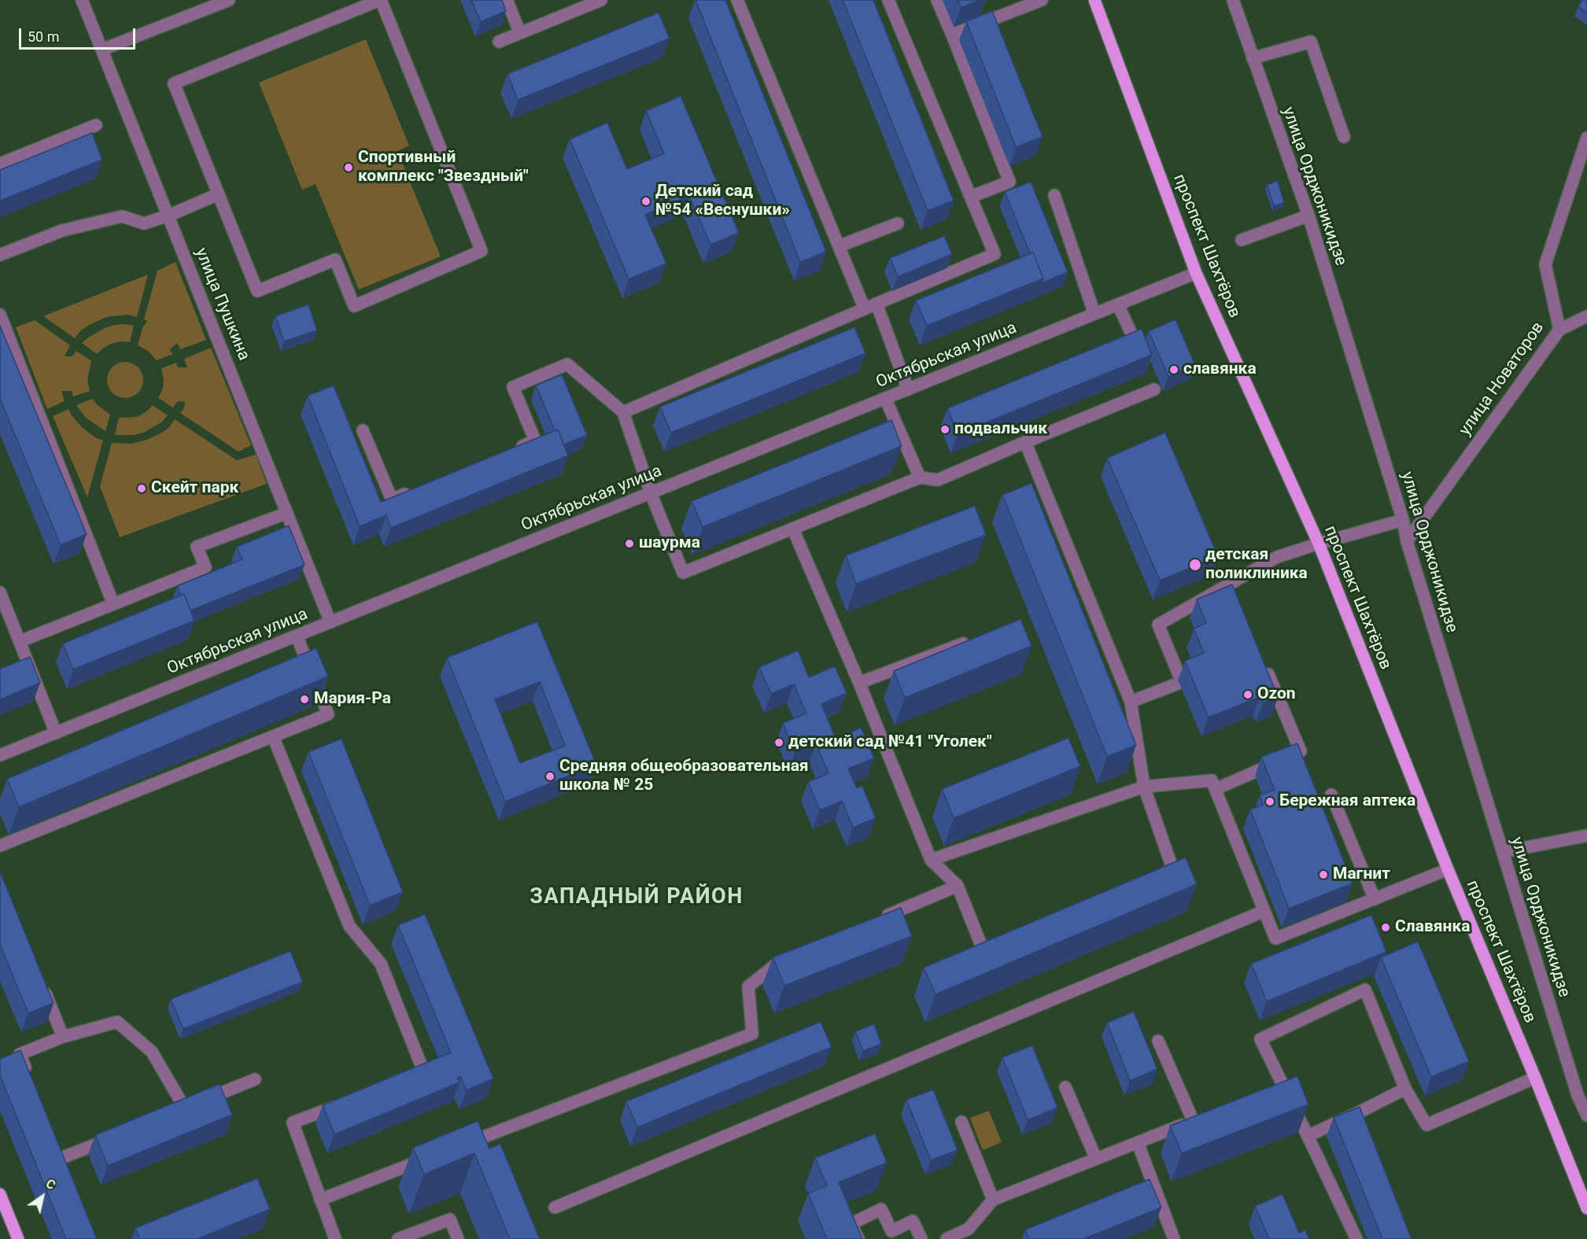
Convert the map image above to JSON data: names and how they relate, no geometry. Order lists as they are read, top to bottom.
{
  "streets": {
    "main road": ["проспект Шахтёров"],
    "street": [
      "улица Орджоникидзе",
      "улица Пушкина",
      "Октябрьская улица",
      "улица Новаторов"
    ]
  },
  "crossings": [
    ["улица Орджоникидзе", "улица Новаторов"],
    ["проспект Шахтёров", "Октябрьская улица"],
    ["улица Пушкина", "Октябрьская улица"]
  ],
  "districts": ["ЗАПАДНЫЙ РАЙОН"],
  "places": [
    "Спортивный комплекс \"Звездный\"",
    "Детский сад №54 «Веснушки»",
    "славянка",
    "подвальчик",
    "Скейт парк",
    "шаурма",
    "детская поликлиника",
    "Ozon",
    "Мария-Ра",
    "детский сад №41 \"Уголек\"",
    "Средняя общеобразовательная школа № 25",
    "Бережная аптека",
    "Магнит",
    "Славянка"
  ],
  "scale_bar": "50 m",
  "north": "top right"
}
